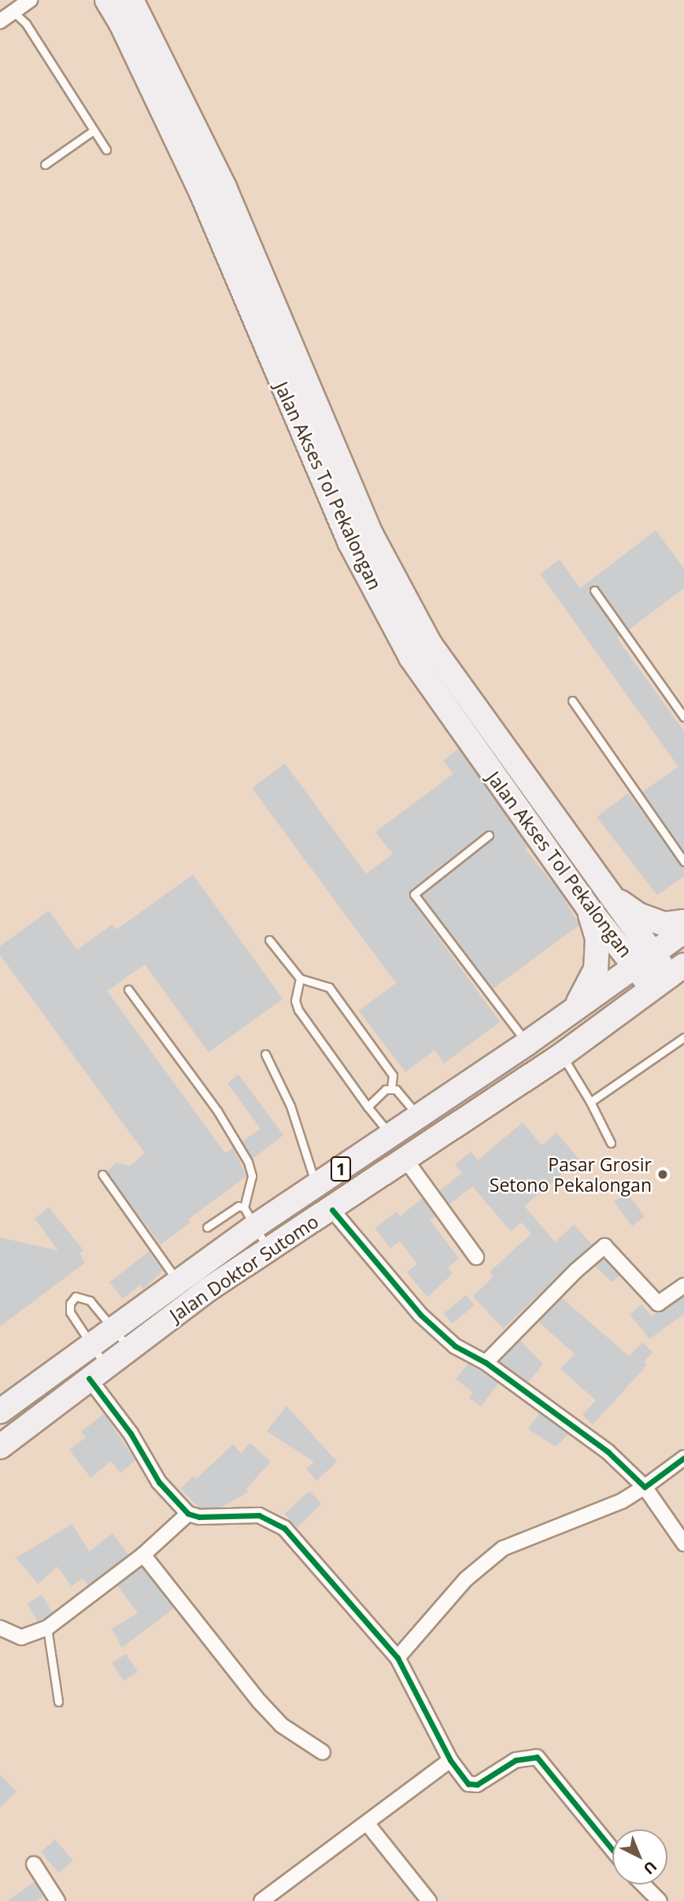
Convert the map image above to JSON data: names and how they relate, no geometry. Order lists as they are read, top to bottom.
{
  "streets": {
    "highway": ["Jalan Akses Tol Pekalongan", "1", "Jalan Doktor Sutomo"]
  },
  "crossings": [
    ["Jalan Akses Tol Pekalongan", "Jalan Doktor Sutomo"]
  ],
  "places": ["Pasar Grosir Setono Pekalongan"],
  "north": "bottom right"
}
